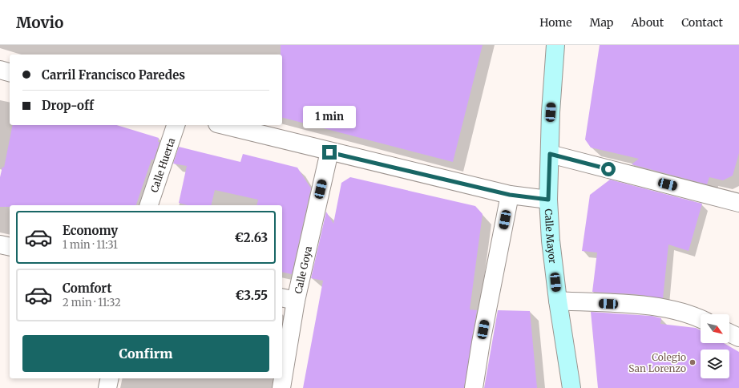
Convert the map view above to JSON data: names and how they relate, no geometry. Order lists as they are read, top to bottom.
{
  "streets": {
    "main road": ["Calle Mayor"],
    "street": ["Calle Huerta", "Calle Goya"]
  },
  "places": ["Colegio San Lorenzo"],
  "north": "bottom right",
  "page": {
    "header": "Movio",
    "nav": [
      "Home",
      "Map",
      "About",
      "Contact"
    ],
    "banner": ["Carril Francisco Paredes", "Drop-off"],
    "bubble": "1 min",
    "list": [
      {
        "name": "Economy",
        "note": "1 min · 11:31",
        "value": "€2.63"
      },
      {
        "name": "Comfort",
        "note": "2 min · 11:32",
        "value": "€3.55"
      }
    ],
    "buttons": "Confirm"
  }
}
